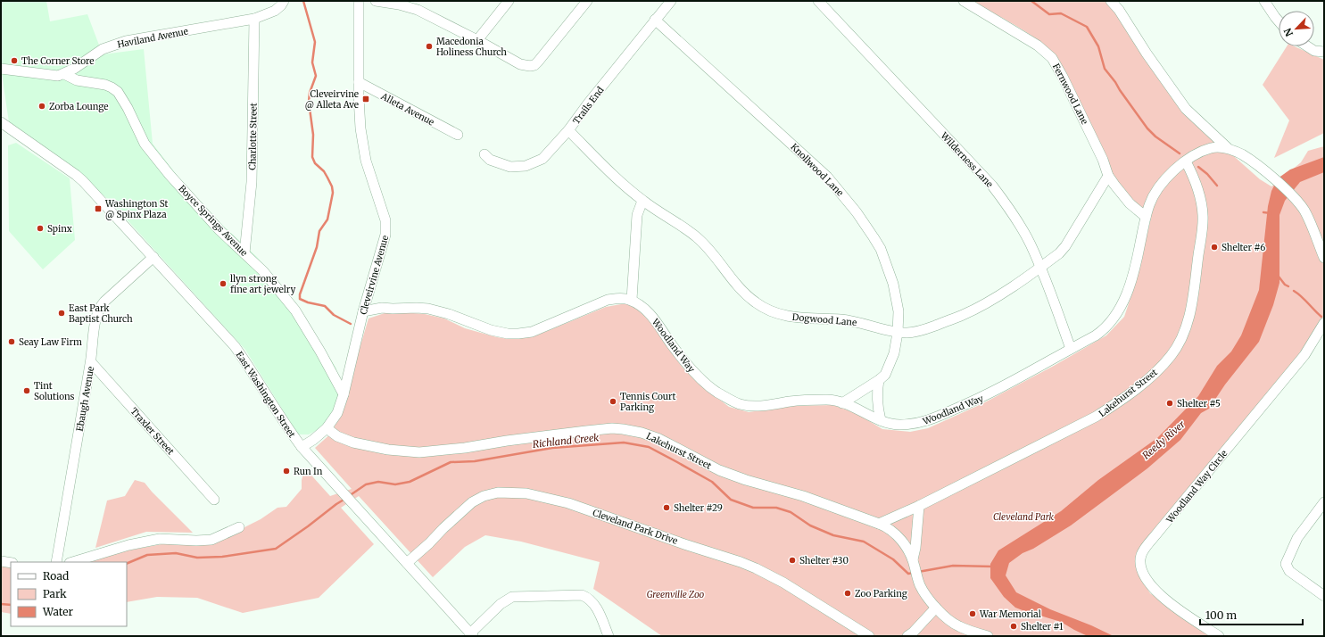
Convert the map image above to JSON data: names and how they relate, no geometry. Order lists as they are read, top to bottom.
{
  "streets": {
    "street": [
      "Haviland Avenue",
      "Fernwood Lane",
      "Trails End",
      "Alleta Avenue",
      "Charlotte Street",
      "Wilderness Lane",
      "Knollwood Lane",
      "Boyce Springs Avenue",
      "Cleveirvine Avenue",
      "Dogwood Lane",
      "Woodland Way",
      "Lakehurst Street",
      "East Washington Street",
      "Ebaugh Avenue",
      "Traxler Street",
      "Woodland Way Circle",
      "Cleveland Park Drive"
    ]
  },
  "crossings": [
    ["Haviland Avenue", "Charlotte Street"],
    ["Haviland Avenue", "Boyce Springs Avenue"],
    ["Fernwood Lane", "Dogwood Lane"],
    ["Fernwood Lane", "Woodland Way"],
    ["Trails End", "Knollwood Lane"],
    ["Trails End", "Dogwood Lane"],
    ["Alleta Avenue", "Cleveirvine Avenue"],
    ["Charlotte Street", "Boyce Springs Avenue"],
    ["Wilderness Lane", "Dogwood Lane"],
    ["Wilderness Lane", "Woodland Way"],
    ["Knollwood Lane", "Dogwood Lane"],
    ["Knollwood Lane", "Woodland Way"],
    ["Boyce Springs Avenue", "Cleveirvine Avenue"],
    ["Cleveirvine Avenue", "Lakehurst Street"],
    ["Cleveirvine Avenue", "East Washington Street"],
    ["Woodland Way", "Lakehurst Street"],
    ["East Washington Street", "Ebaugh Avenue"],
    ["East Washington Street", "Cleveland Park Drive"],
    ["Ebaugh Avenue", "Traxler Street"]
  ],
  "water": ["Reedy River", "Richland Creek"],
  "parks": ["Cleveland Park", "Greenville Zoo"],
  "places": {
    "other": [
      "Macedonia Holiness Church",
      "The Corner Store",
      "Zorba Lounge",
      "Spinx",
      "Shelter #6",
      "llyn strong fine art jewelry",
      "East Park Baptist Church",
      "Seay Law Firm",
      "Tint Solutions",
      "Tennis Court Parking",
      "Shelter #5",
      "Run In",
      "Shelter #29",
      "Shelter #30",
      "Zoo Parking",
      "War Memorial",
      "Shelter #1"
    ],
    "transit": ["Cleveirvine @ Alleta Ave", "Washington St @ Spinx Plaza"]
  },
  "legend": ["Road", "Park", "Water"],
  "scale_bar": "100 m",
  "north": "bottom left"
}
